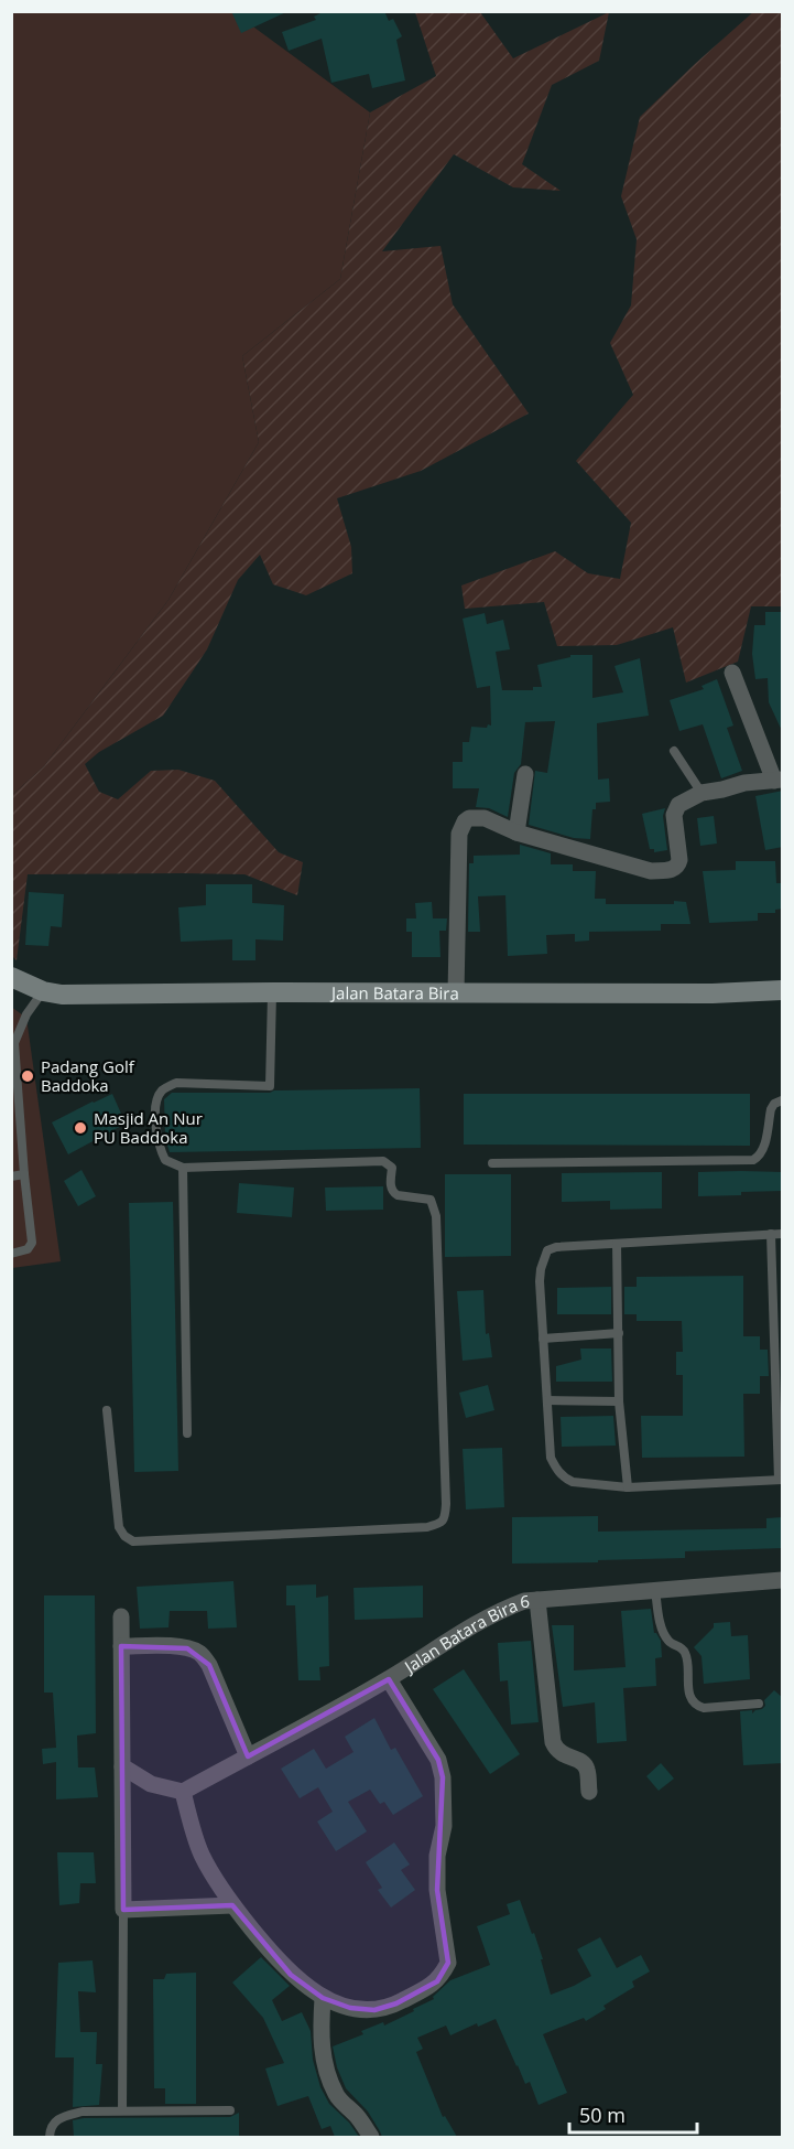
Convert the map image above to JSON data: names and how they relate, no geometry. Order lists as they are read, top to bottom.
{
  "streets": {
    "street": ["Jalan Batara Bira", "Jalan Batara Bira 6"]
  },
  "places": ["Padang Golf Baddoka", "Masjid An Nur PU Baddoka"],
  "scale_bar": "50 m"
}
